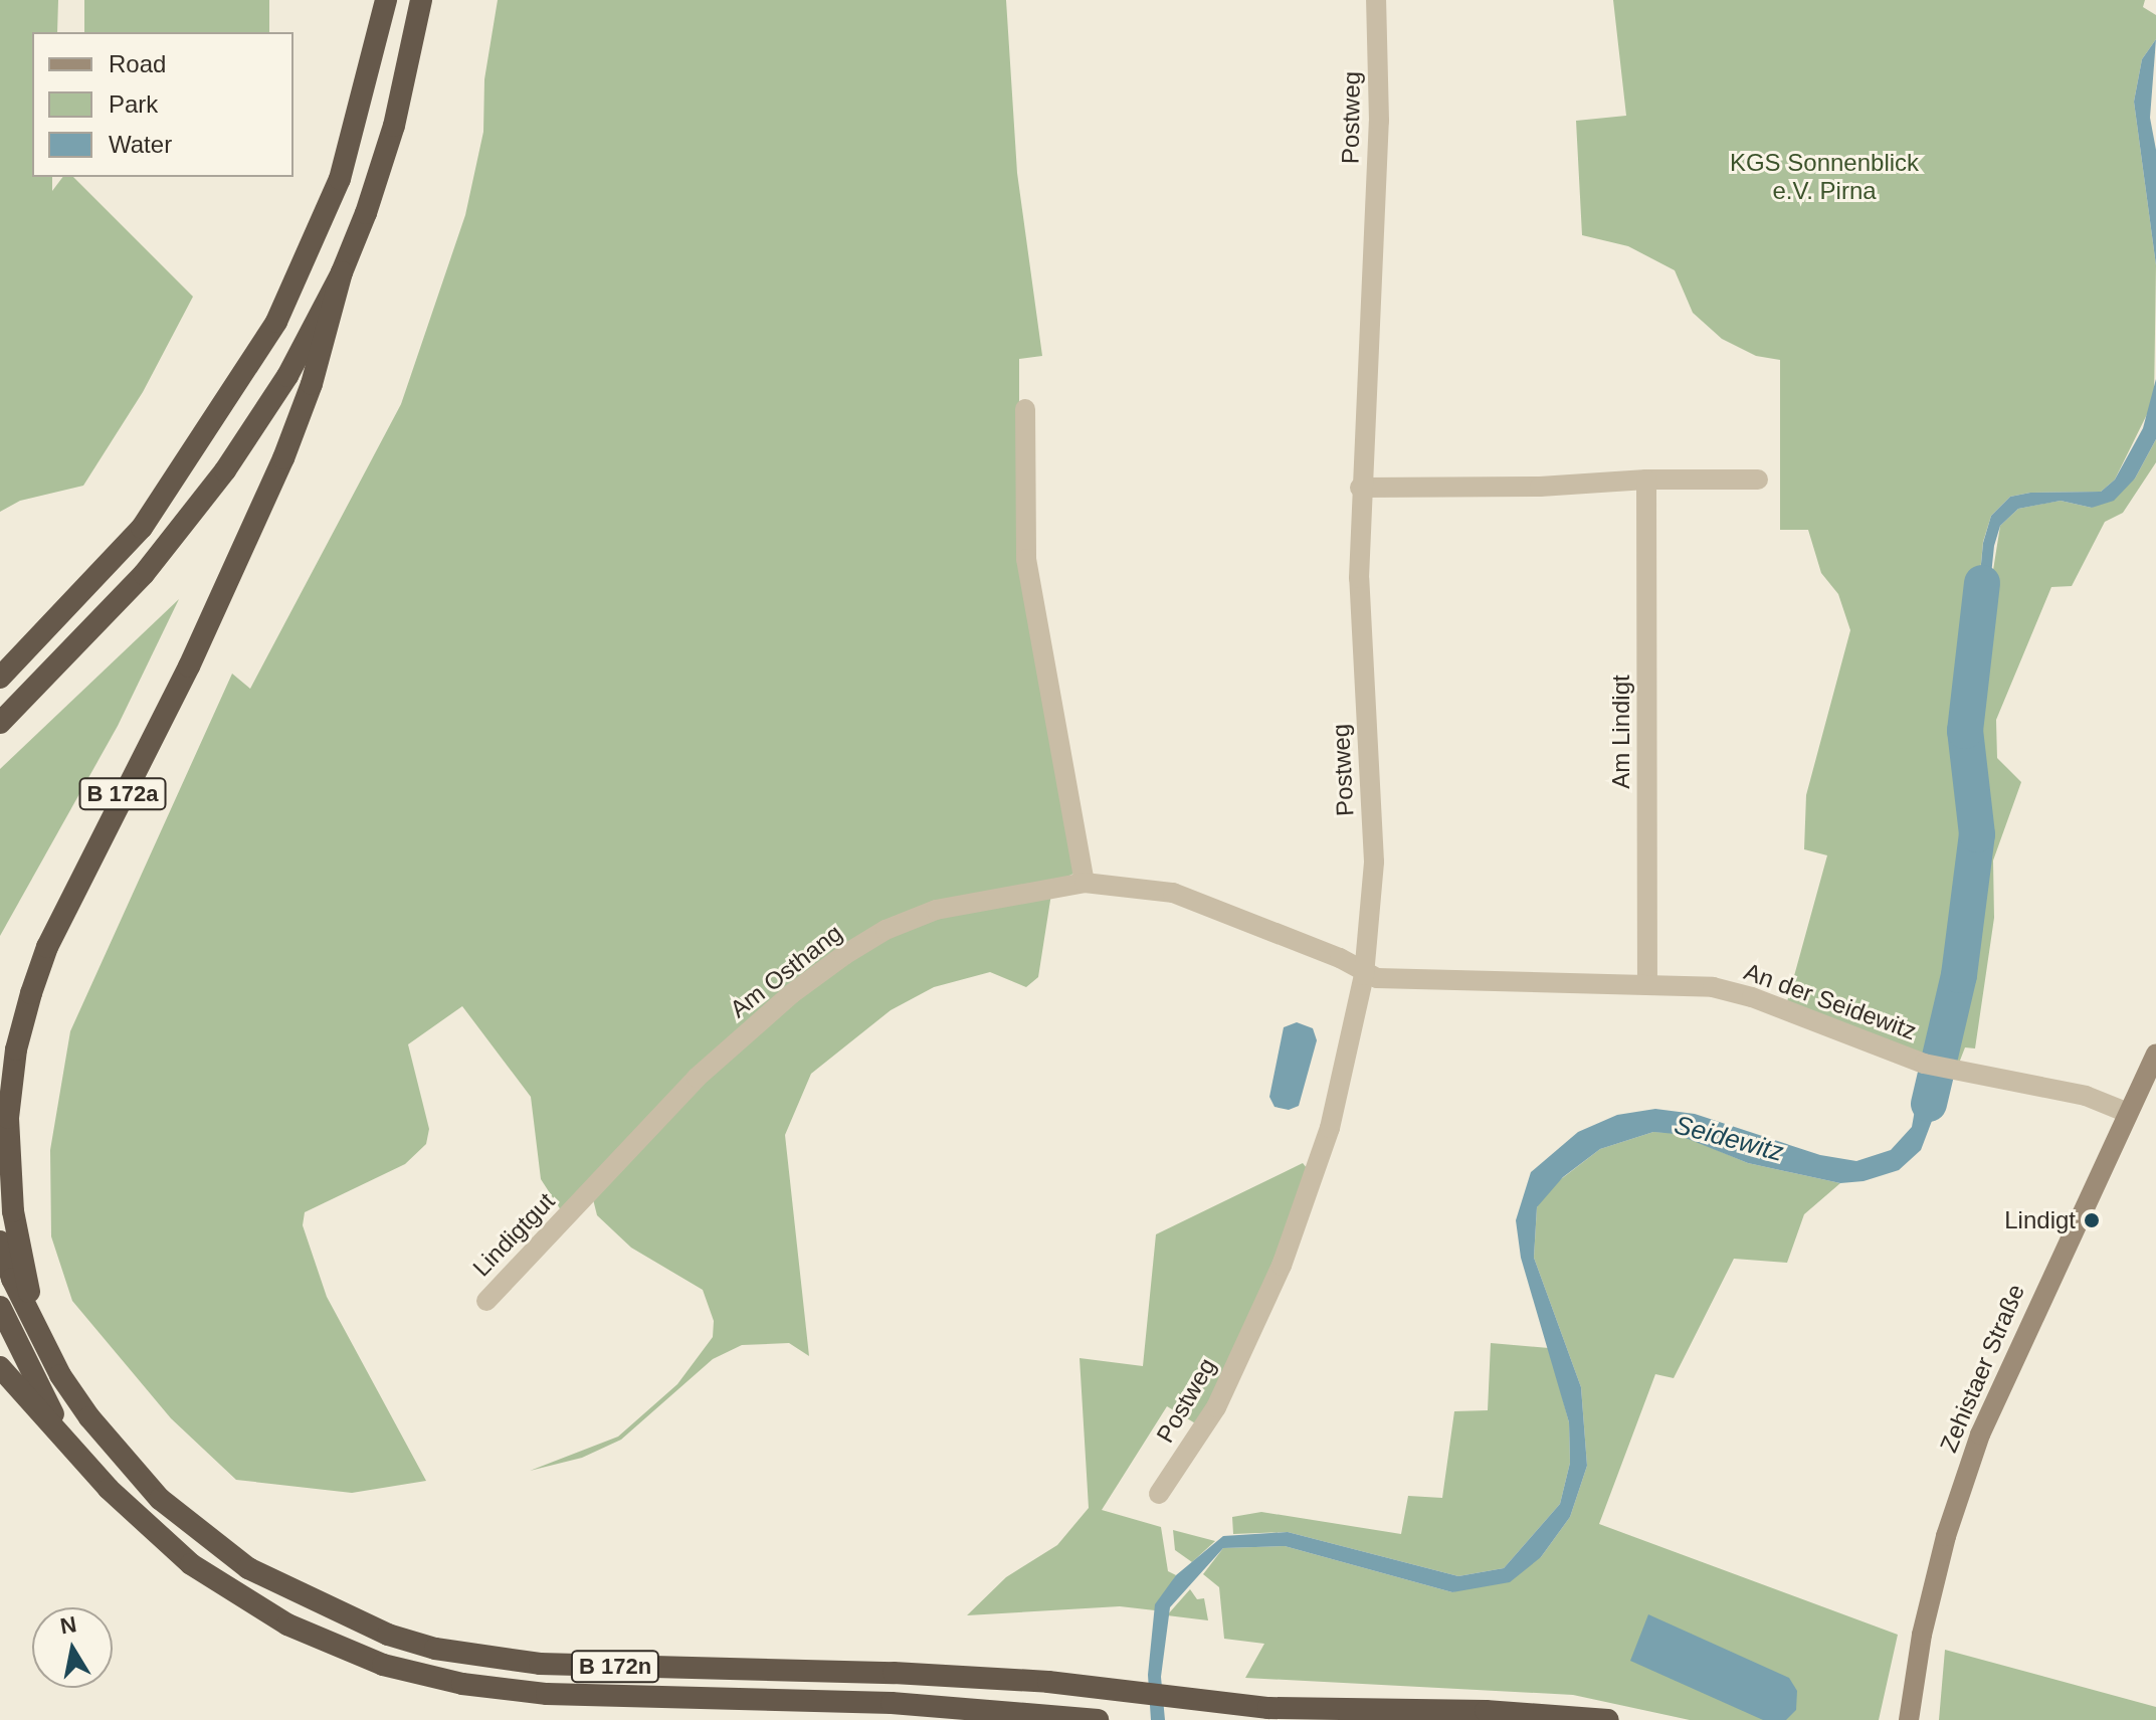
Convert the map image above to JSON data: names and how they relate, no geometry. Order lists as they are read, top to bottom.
{
  "streets": {
    "highway": ["B 172a", "B 172n"],
    "main road": ["Zehistaer Straße"],
    "street": [
      "Postweg",
      "Am Lindigt",
      "Am Osthang",
      "An der Seidewitz",
      "Lindigtgut"
    ]
  },
  "crossings": [
    ["Postweg", "Am Osthang"],
    ["Postweg", "An der Seidewitz"],
    ["Am Lindigt", "An der Seidewitz"],
    ["B 172a", "B 172n"],
    ["Am Osthang", "An der Seidewitz"],
    ["Am Osthang", "Lindigtgut"],
    ["An der Seidewitz", "Zehistaer Straße"]
  ],
  "water": ["Seidewitz"],
  "parks": ["KGS Sonnenblick e.V. Pirna"],
  "places": ["Lindigt"],
  "legend": ["Road", "Park", "Water"],
  "north": "top"
}
